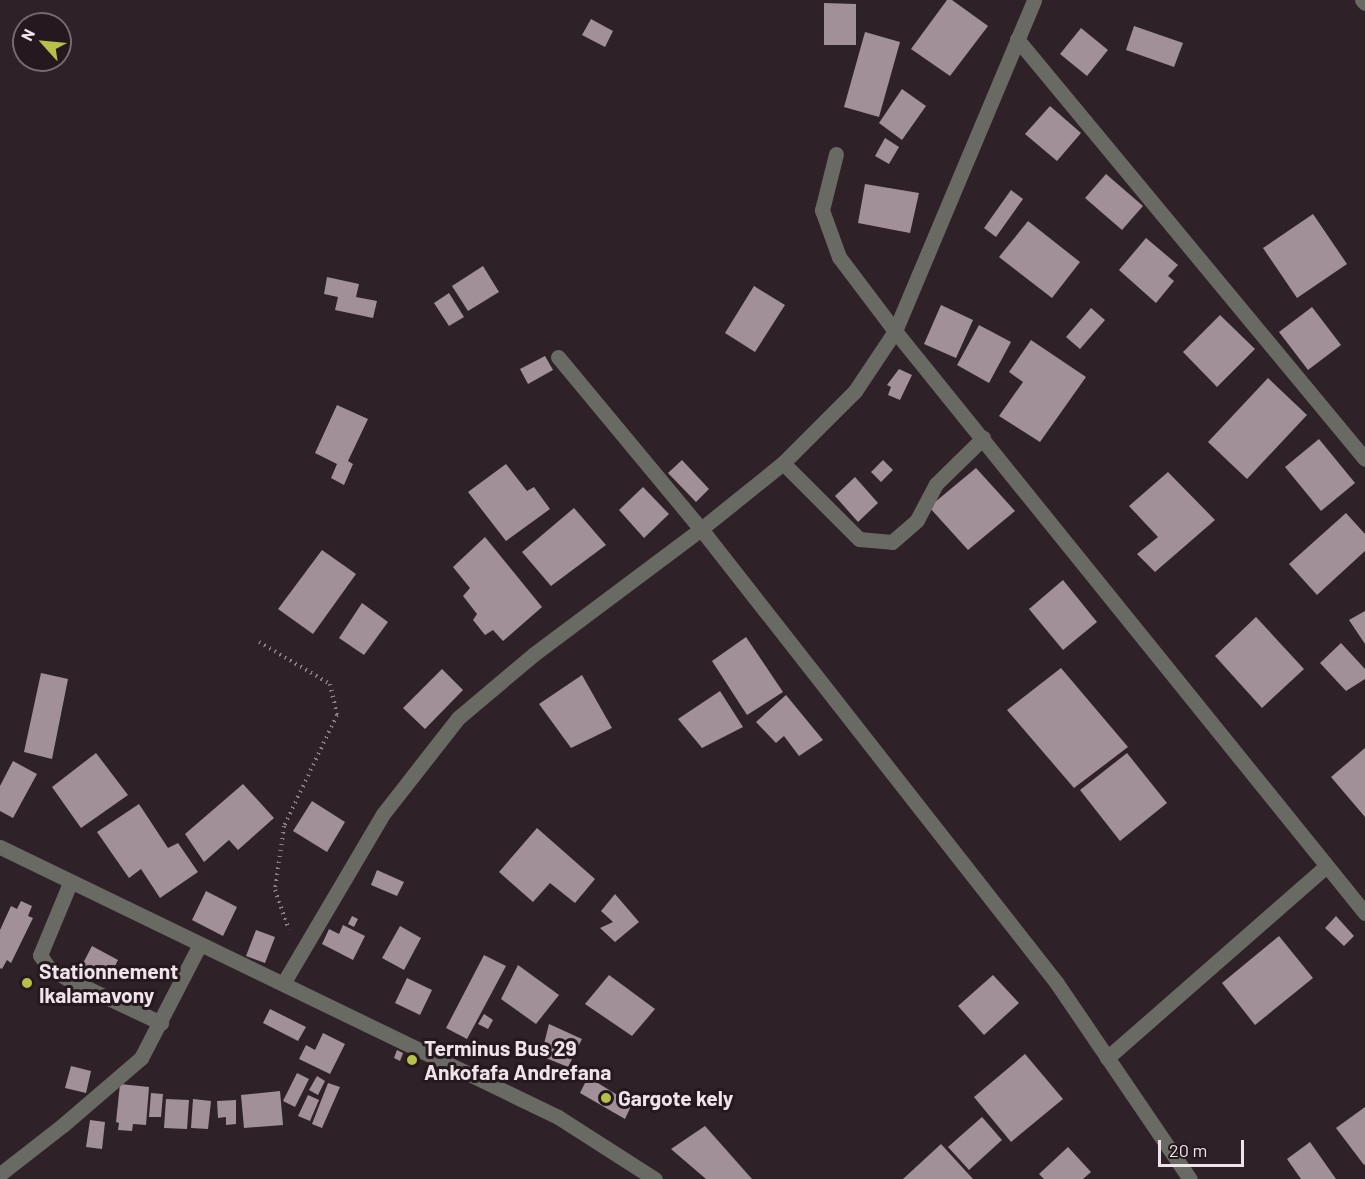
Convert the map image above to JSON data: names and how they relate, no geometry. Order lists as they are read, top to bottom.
{
  "places": ["Stationnement Ikalamavony", "Terminus Bus 29 Ankofafa Andrefana", "Gargote kely"],
  "scale_bar": "20 m",
  "north": "top left"
}
